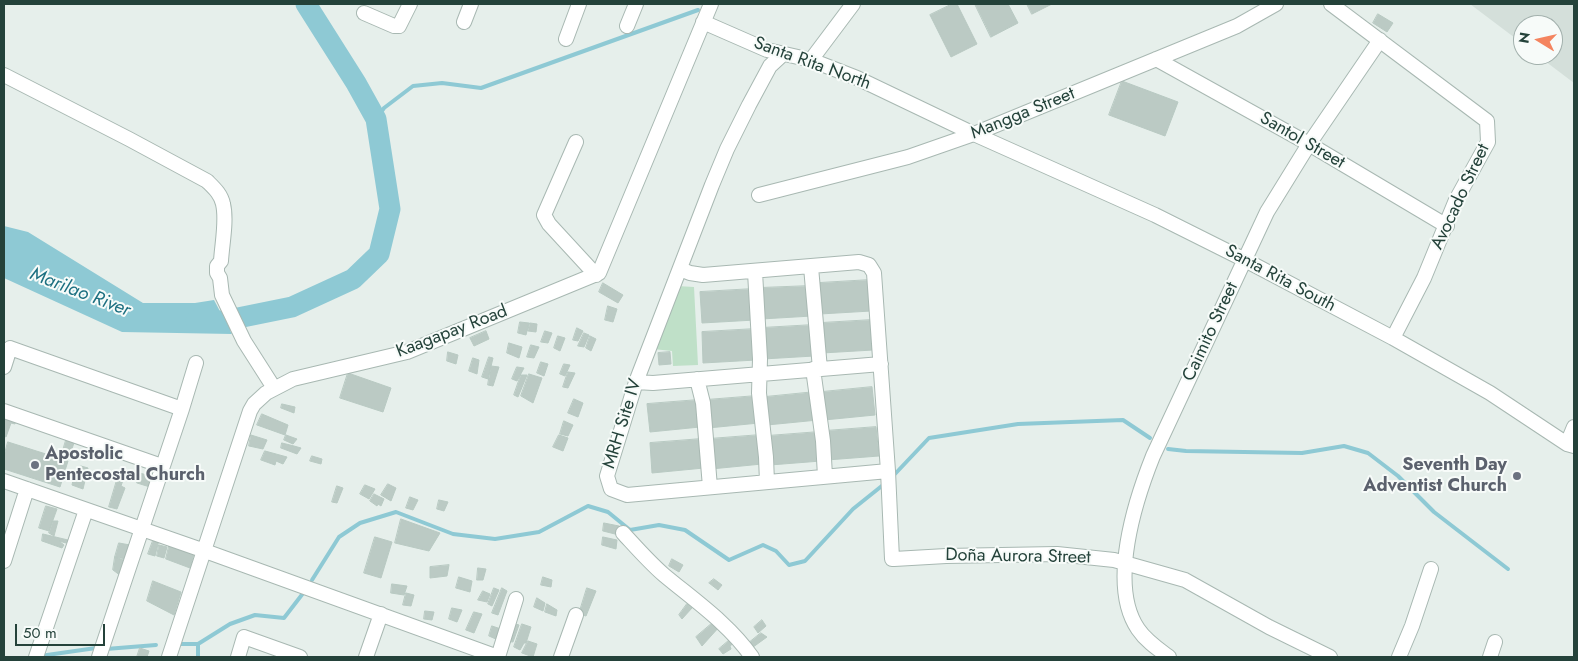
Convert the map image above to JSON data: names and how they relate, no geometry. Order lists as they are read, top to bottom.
{
  "streets": {
    "street": [
      "Santa Rita North",
      "Mangga Street",
      "Santol Street",
      "Avocado Street",
      "Santa Rita South",
      "Kaagapay Road",
      "Caimito Street",
      "MRH Site IV",
      "Doña Aurora Street"
    ]
  },
  "crossings": [
    ["Santa Rita North", "Mangga Street"],
    ["Santa Rita North", "Santa Rita South"],
    ["Santa Rita North", "MRH Site IV"],
    ["Mangga Street", "Santol Street"],
    ["Mangga Street", "Santa Rita South"],
    ["Santol Street", "Avocado Street"],
    ["Santol Street", "Caimito Street"],
    ["Avocado Street", "Santa Rita South"],
    ["Avocado Street", "Caimito Street"],
    ["Santa Rita South", "Caimito Street"],
    ["Caimito Street", "Doña Aurora Street"],
    ["MRH Site IV", "Doña Aurora Street"]
  ],
  "water": ["Marilao River"],
  "places": ["Apostolic Pentecostal Church", "Seventh Day Adventist Church"],
  "scale_bar": "50 m",
  "north": "left"
}
